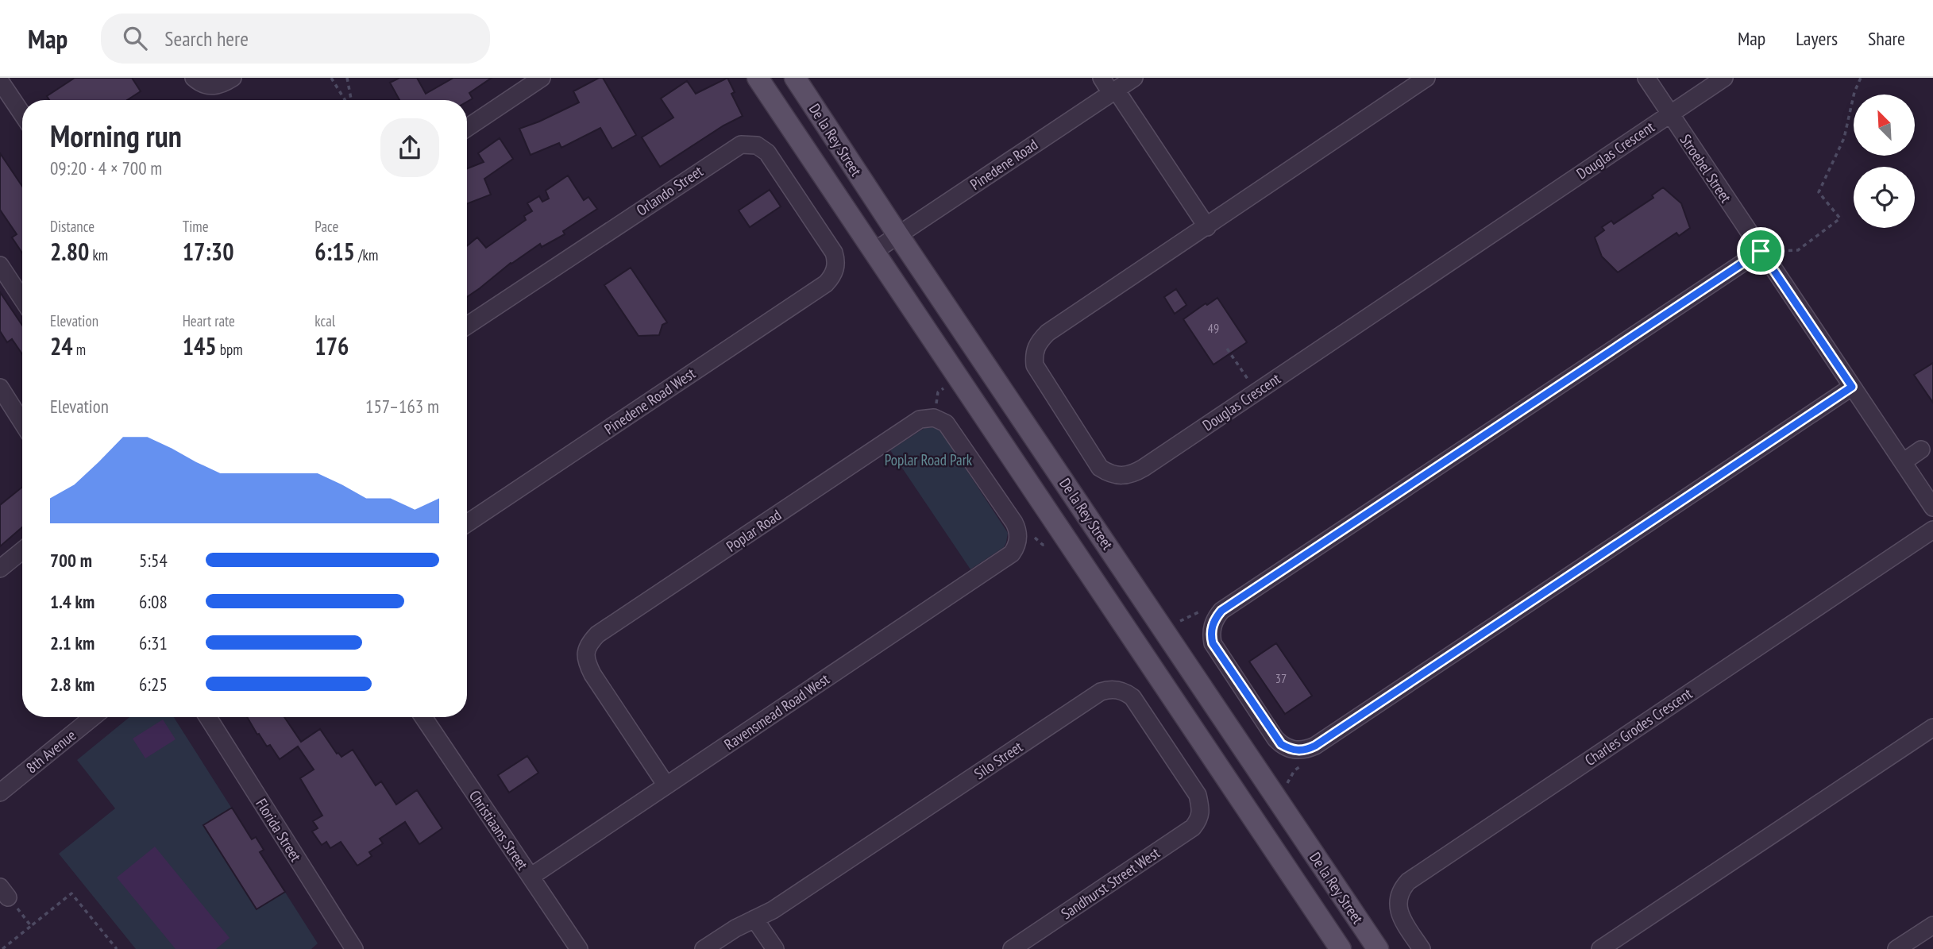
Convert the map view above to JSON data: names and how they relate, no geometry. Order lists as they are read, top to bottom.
{
  "streets": {
    "main road": ["De la Rey Street"],
    "street": [
      "Douglas Crescent",
      "Pinedene Road",
      "Stroebel Street",
      "Orlando Street",
      "Pinedene Road West",
      "Poplar Road",
      "Ravensmead Road West",
      "Charles Grodes Crescent",
      "8th Avenue",
      "Silo Street",
      "Florida Street",
      "Christiaans Street",
      "Sandhurst Street West"
    ]
  },
  "crossings": [
    ["De la Rey Street", "Pinedene Road"],
    ["Douglas Crescent", "Stroebel Street"],
    ["Orlando Street", "Pinedene Road West"],
    ["Poplar Road", "Ravensmead Road West"],
    ["Ravensmead Road West", "Christiaans Street"],
    ["Silo Street", "Sandhurst Street West"]
  ],
  "parks": ["Poplar Road Park"],
  "house_numbers": ["49", "37"],
  "north": "top left",
  "page": {
    "header": "Map",
    "search": "Search here",
    "nav": ["Map", "Layers", "Share"],
    "heading": ["Morning run", "09:20 · 4 × 700 m"],
    "stats": [
      ["Distance", "2.80 km"],
      ["Time", "17:30"],
      ["Pace", "6:15 /km"],
      ["Elevation", "24 m"],
      ["Heart rate", "145 bpm"],
      ["kcal", "176"]
    ],
    "chart": ["Elevation", "157–163 m"],
    "list": [
      {
        "name": "700 m",
        "note": "5:54"
      },
      {
        "name": "1.4 km",
        "note": "6:08"
      },
      {
        "name": "2.1 km",
        "note": "6:31"
      },
      {
        "name": "2.8 km",
        "note": "6:25"
      }
    ]
  }
}
